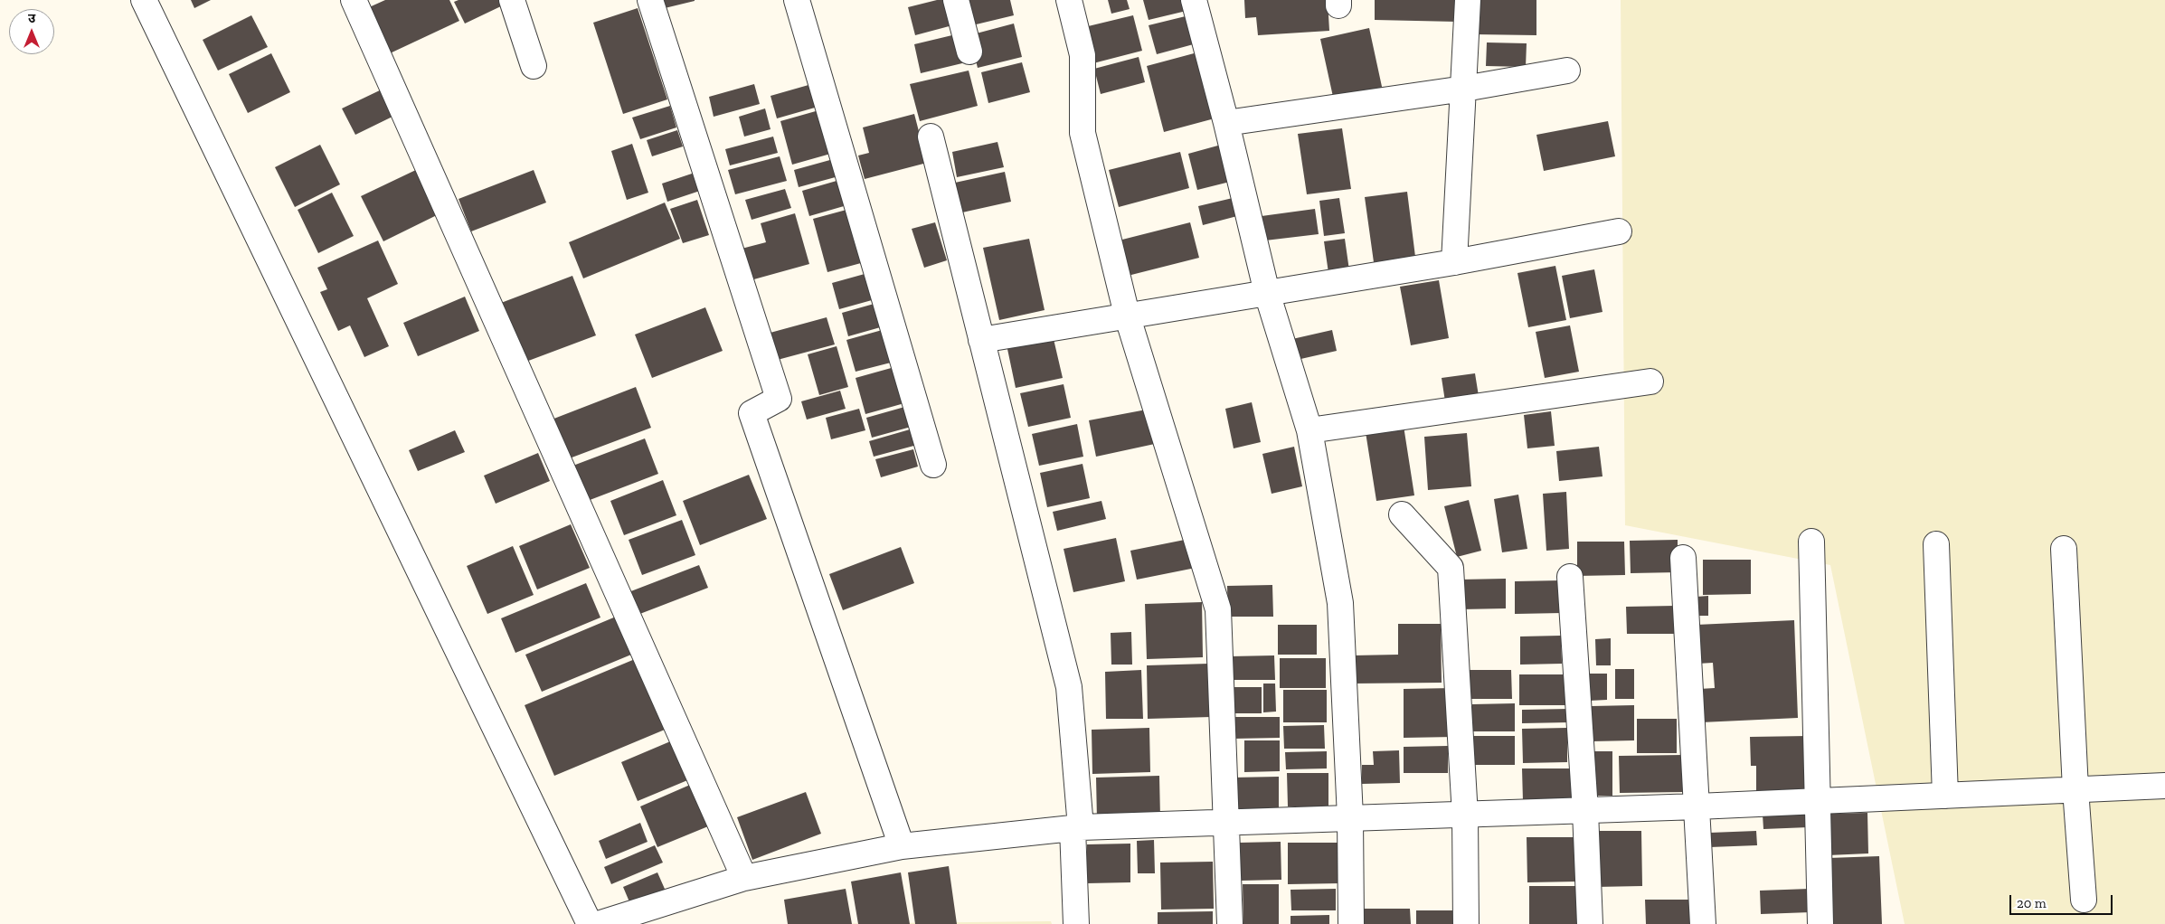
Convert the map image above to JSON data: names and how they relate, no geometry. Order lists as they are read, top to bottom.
{
  "scale_bar": "20 m",
  "north": "top"
}
